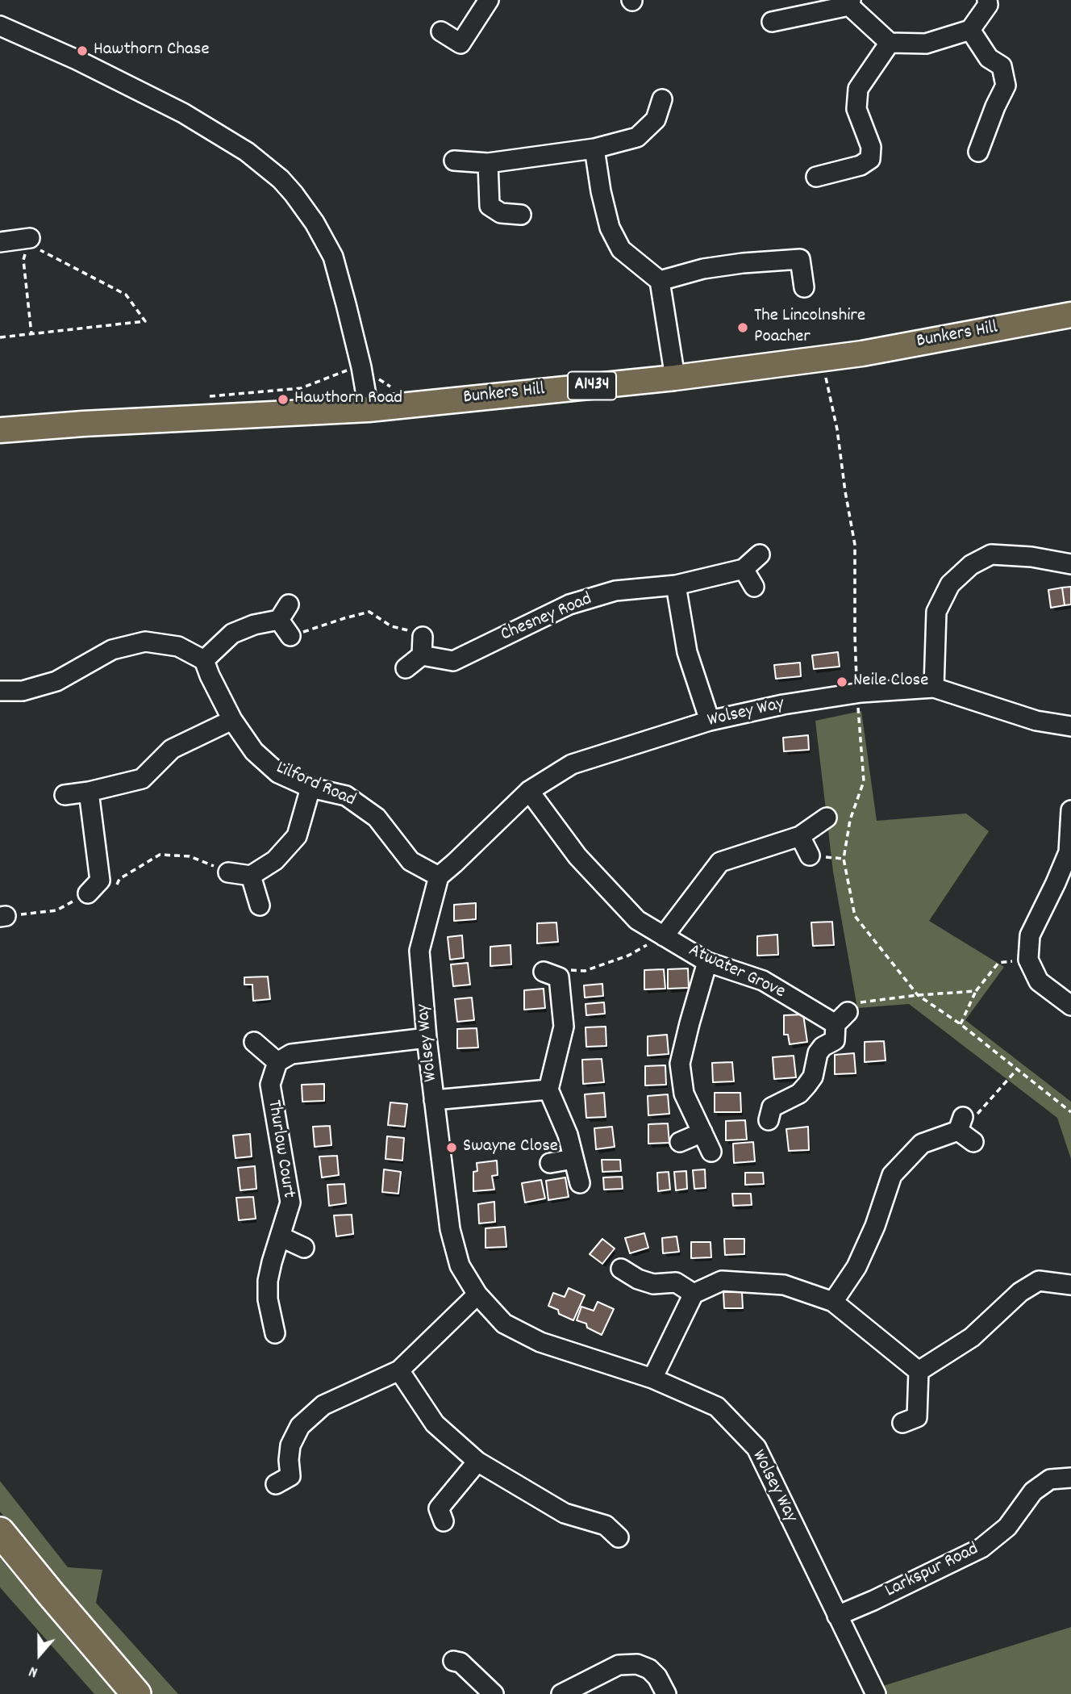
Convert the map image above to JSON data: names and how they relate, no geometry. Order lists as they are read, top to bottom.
{
  "streets": {
    "main road": ["Bunkers Hill", "A1434"],
    "street": [
      "Chesney Road",
      "Wolsey Way",
      "Lilford Road",
      "Atwater Grove",
      "Thurlow Court",
      "Larkspur Road"
    ]
  },
  "crossings": [
    ["Wolsey Way", "Lilford Road"],
    ["Wolsey Way", "Atwater Grove"],
    ["Wolsey Way", "Larkspur Road"]
  ],
  "places": [
    "Hawthorn Chase",
    "The Lincolnshire Poacher",
    "Hawthorn Road",
    "Neile Close",
    "Swayne Close"
  ],
  "north": "bottom"
}
